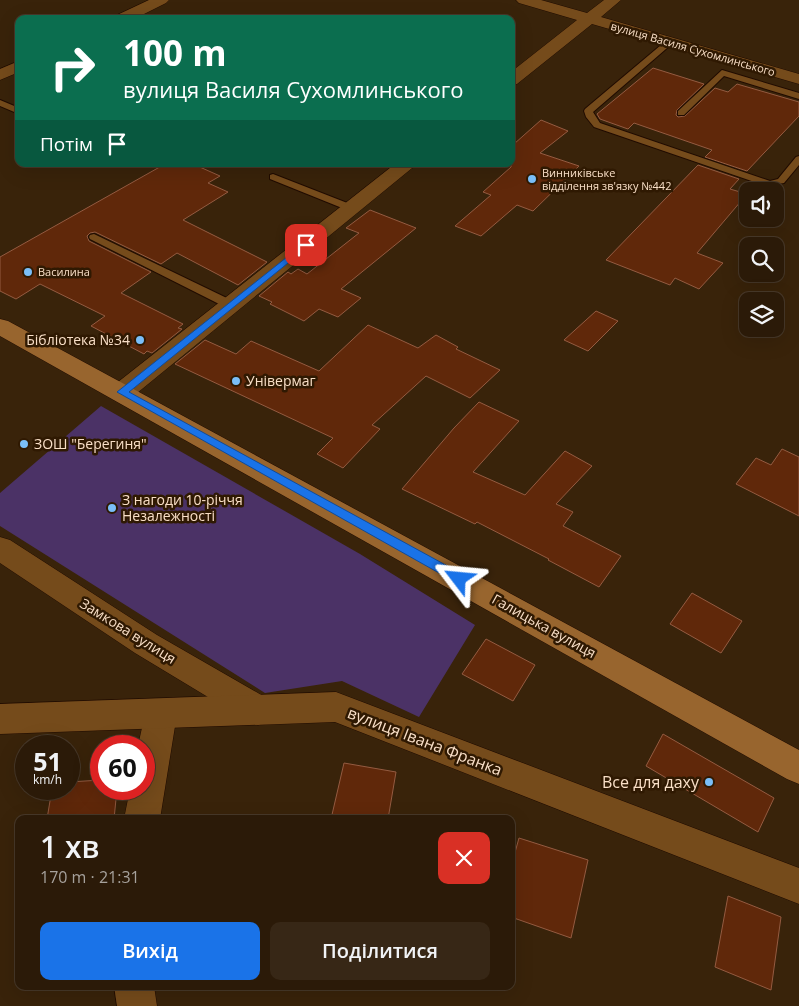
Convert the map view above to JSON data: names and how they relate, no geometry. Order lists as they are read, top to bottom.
{
  "streets": {
    "main road": ["Галицька вулиця"],
    "street": ["вулиця Василя Сухомлинського", "Замкова вулиця", "вулиця Івана Франка"]
  },
  "crossings": [
    ["Замкова вулиця", "вулиця Івана Франка"]
  ],
  "places": [
    "Винниківське відділення зв'язку №442",
    "Василина",
    "Бібліотека №34",
    "Універмаг",
    "ЗОШ \"Берегиня\"",
    "З нагоди 10-річчя Незалежності",
    "Все для даху"
  ],
  "page": {
    "turn": ["100 m", "вулиця Василя Сухомлинського"],
    "then": "Потім",
    "speed": "51 km/h",
    "limit": "60",
    "heading": ["1 хв", "170 m · 21:31"],
    "buttons": ["Вихід", "Поділитися"]
  }
}
